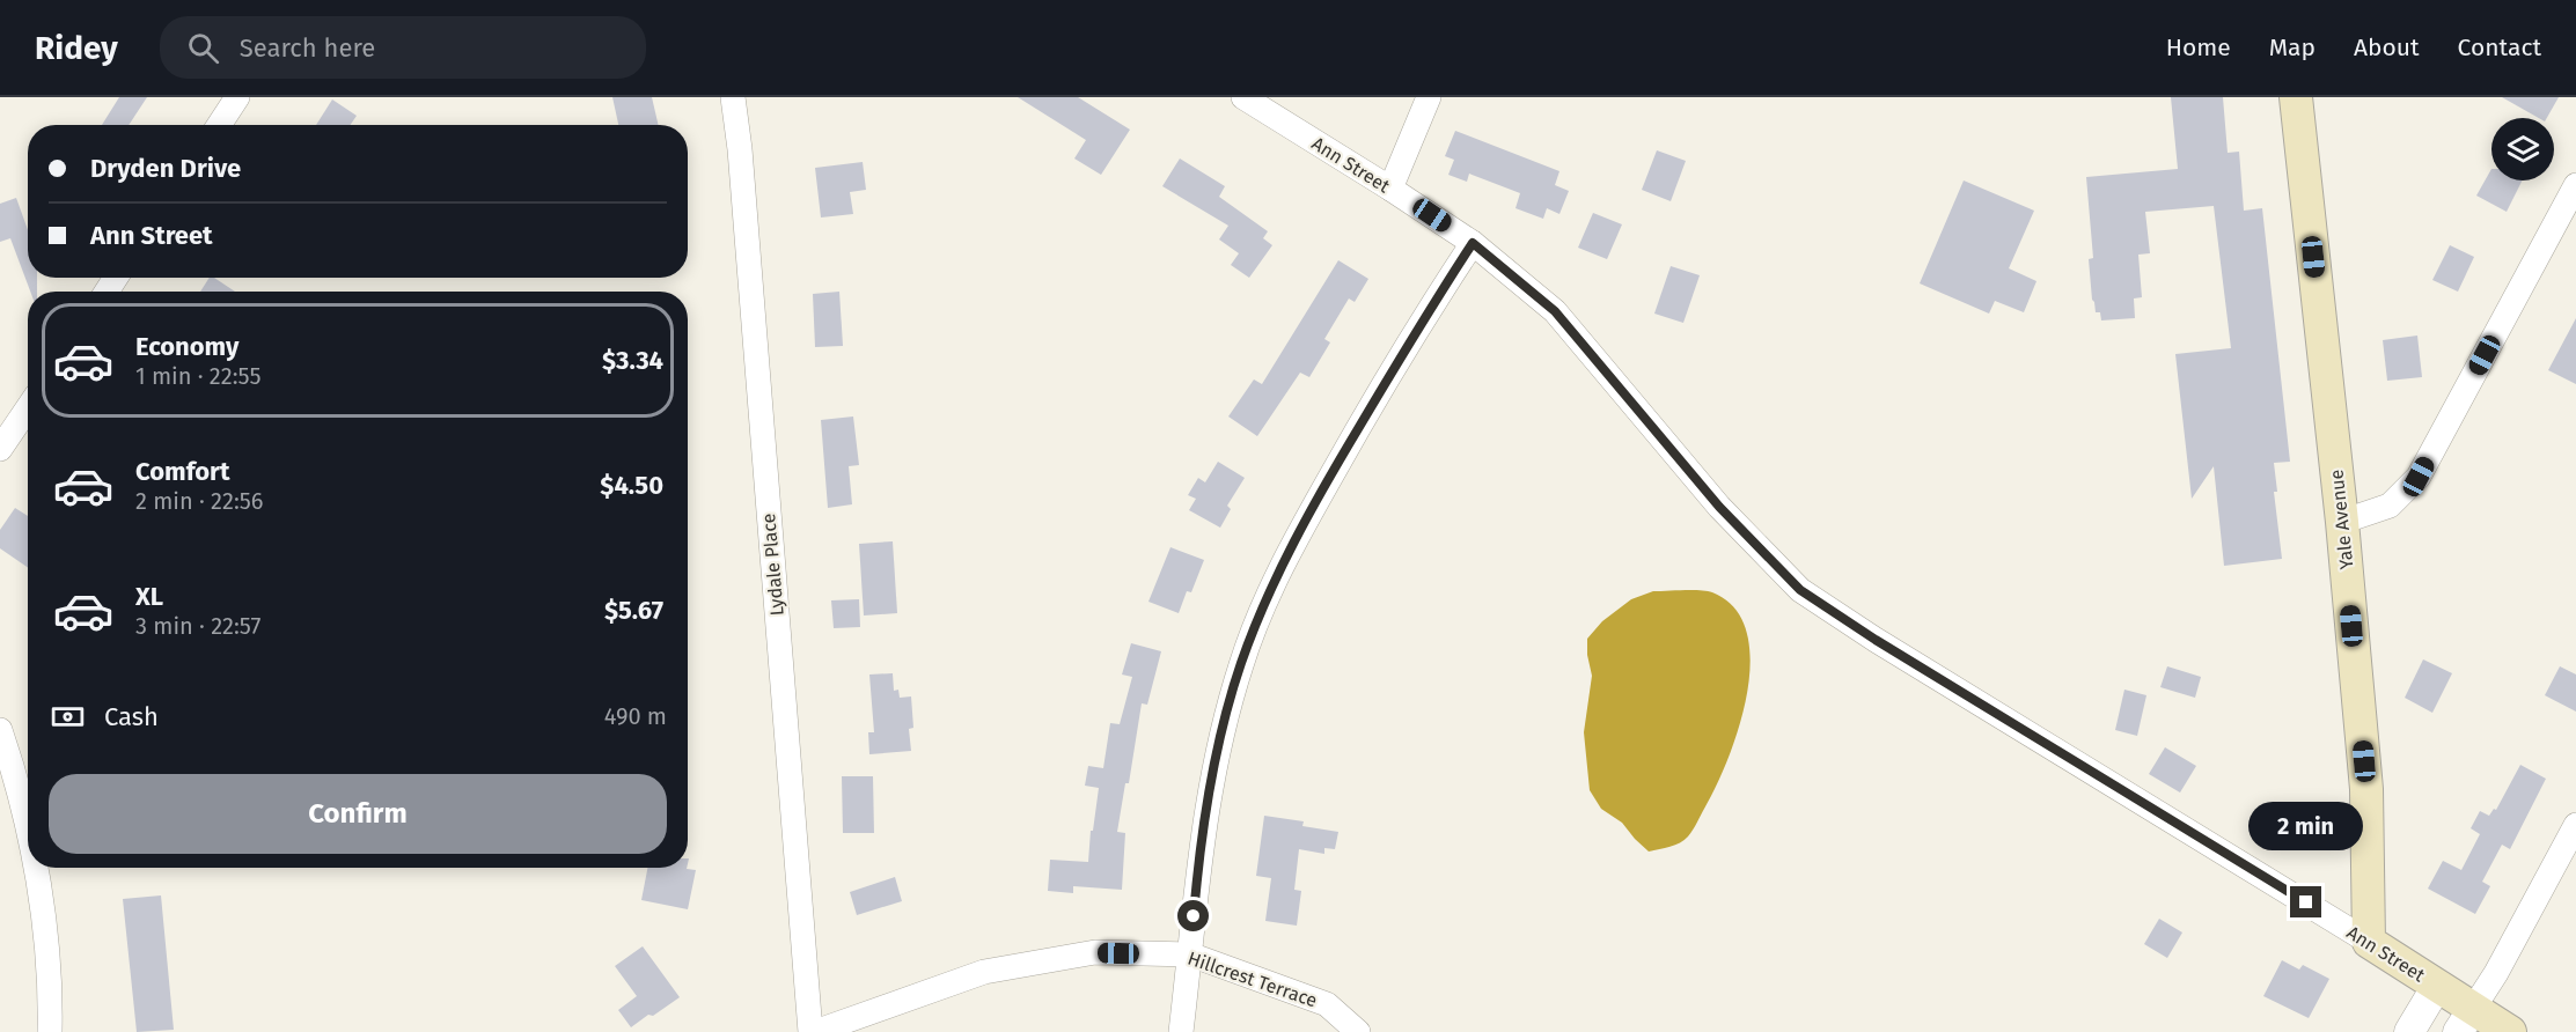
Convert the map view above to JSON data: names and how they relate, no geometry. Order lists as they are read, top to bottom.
{
  "streets": {
    "main road": ["Ann Street", "Yale Avenue"],
    "street": ["Lydale Place", "Hillcrest Terrace"]
  },
  "crossings": [
    ["Ann Street", "Yale Avenue"],
    ["Lydale Place", "Hillcrest Terrace"]
  ],
  "page": {
    "header": "Ridey",
    "search": "Search here",
    "nav": [
      "Home",
      "Map",
      "About",
      "Contact"
    ],
    "banner": ["Dryden Drive", "Ann Street"],
    "list": [
      {
        "name": "Economy",
        "note": "1 min · 22:55",
        "value": "$3.34"
      },
      {
        "name": "Comfort",
        "note": "2 min · 22:56",
        "value": "$4.50"
      },
      {
        "name": "XL",
        "note": "3 min · 22:57",
        "value": "$5.67"
      }
    ],
    "pay": ["Cash", "490 m"],
    "buttons": "Confirm",
    "bubble": "2 min"
  }
}
